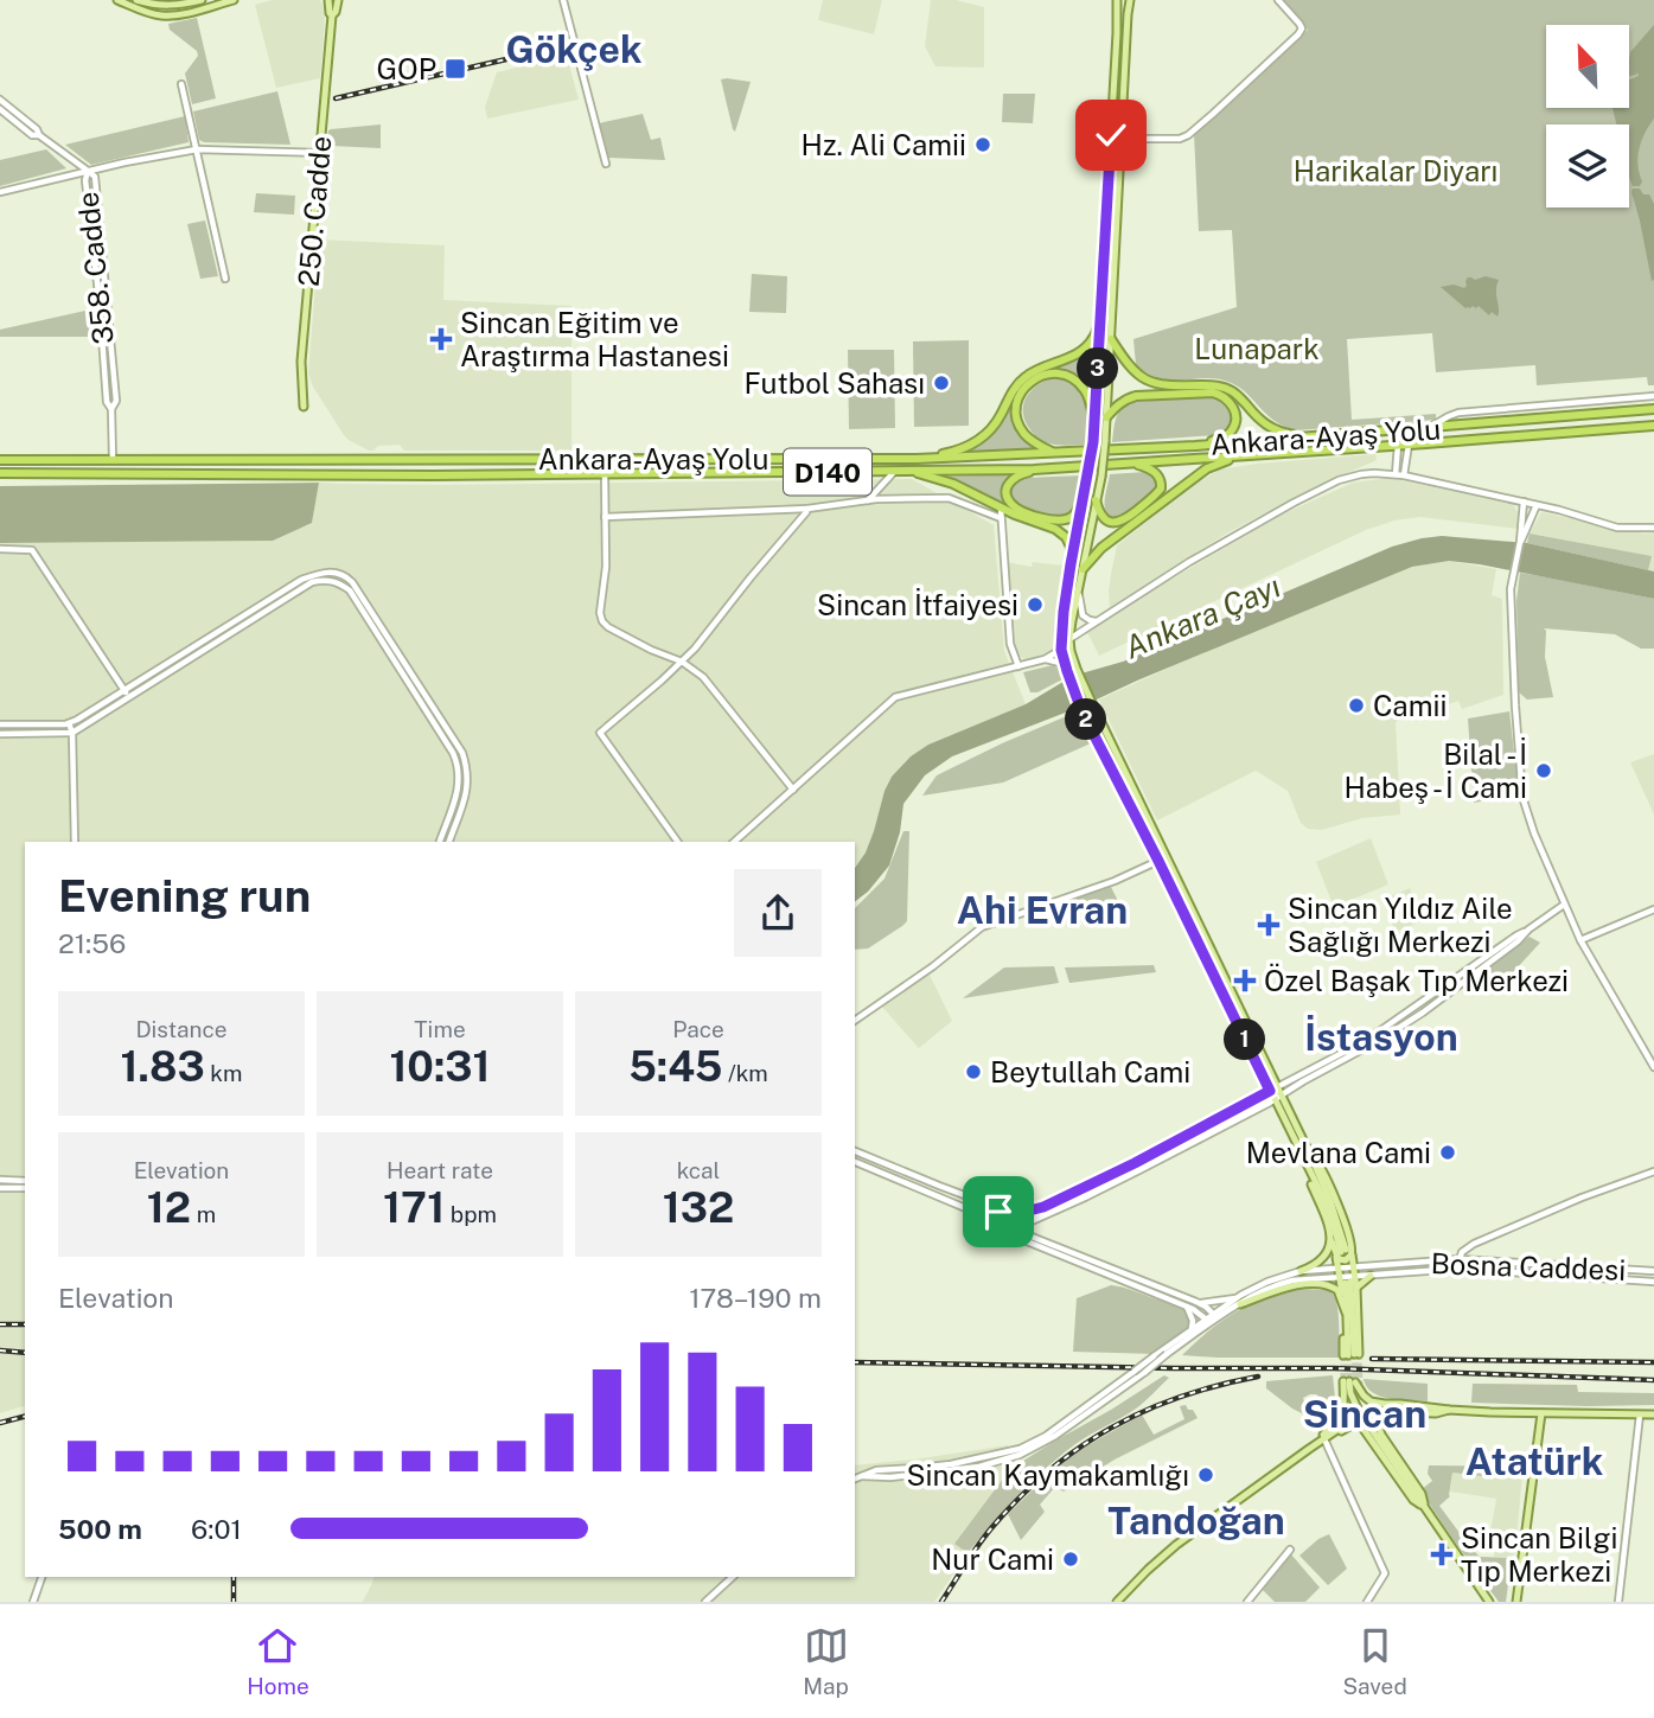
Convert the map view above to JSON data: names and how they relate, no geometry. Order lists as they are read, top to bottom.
{
  "streets": {
    "highway": ["Ankara-Ayaş Yolu", "D140"],
    "main road": ["250. Cadde"],
    "street": ["358. Cadde", "Bosna Caddesi"]
  },
  "crossings": [
    ["358. Cadde", "Ankara-Ayaş Yolu"]
  ],
  "districts": [
    "Gökçek",
    "Ahi Evran",
    "İstasyon",
    "Sincan",
    "Atatürk",
    "Tandoğan"
  ],
  "water": ["Ankara Çayı"],
  "parks": ["Harikalar Diyarı", "Lunapark"],
  "places": {
    "transit": ["GOP"],
    "other": [
      "Hz. Ali Camii",
      "Futbol Sahası",
      "Sincan İtfaiyesi",
      "Camii",
      "Bilal - İ Habeş - İ Cami",
      "Beytullah Cami",
      "Mevlana Cami",
      "Sincan Kaymakamlığı",
      "Nur Cami"
    ],
    "health": [
      "Sincan Eğitim ve Araştırma Hastanesi",
      "Sincan Yıldız Aile Sağlığı Merkezi",
      "Özel Başak Tıp Merkezi",
      "Sincan Bilgi Tıp Merkezi"
    ]
  },
  "north": "top left",
  "page": {
    "pins": ["3", "2", "1"],
    "heading": ["Evening run", "21:56"],
    "stats": [
      ["Distance", "1.83 km"],
      ["Time", "10:31"],
      ["Pace", "5:45 /km"],
      ["Elevation", "12 m"],
      ["Heart rate", "171 bpm"],
      ["kcal", "132"]
    ],
    "chart": ["Elevation", "178–190 m"],
    "list": [
      {
        "name": "500 m",
        "note": "6:01"
      }
    ],
    "tabs": ["Home", "Map", "Saved"]
  }
}
